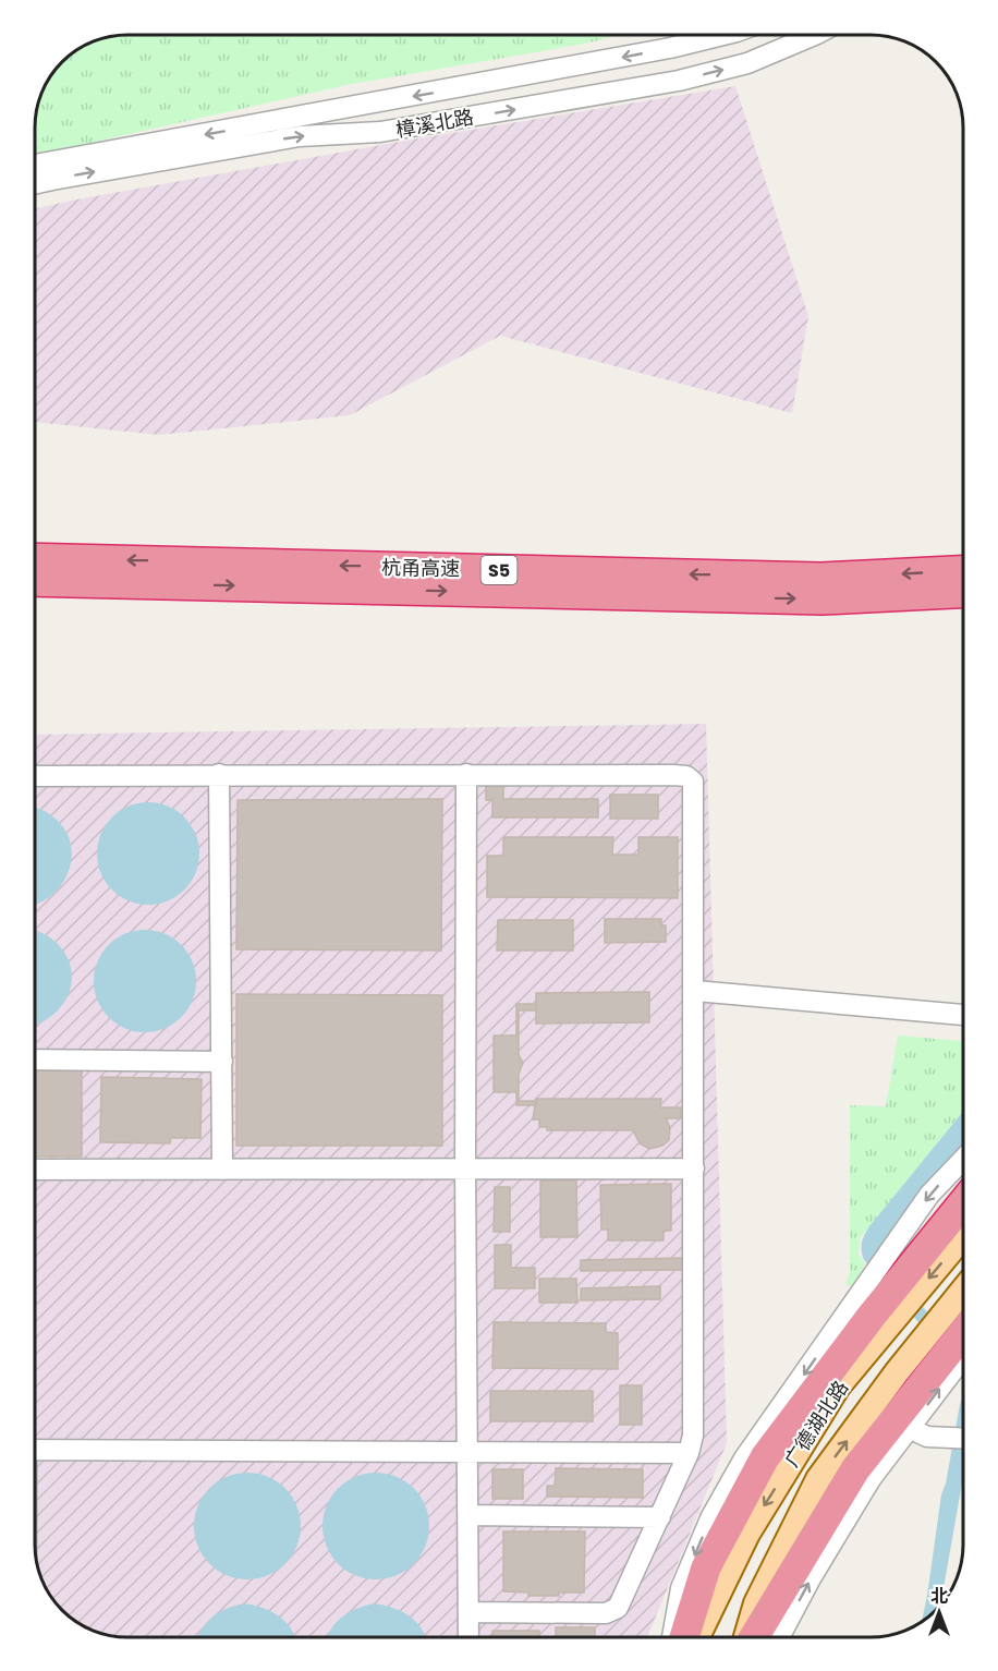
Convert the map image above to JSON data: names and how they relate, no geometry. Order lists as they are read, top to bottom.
{
  "streets": {
    "highway": ["杭甬高速", "S5"],
    "main road": ["广德湖北路"],
    "street": ["樟溪北路"]
  },
  "north": "top"
}
